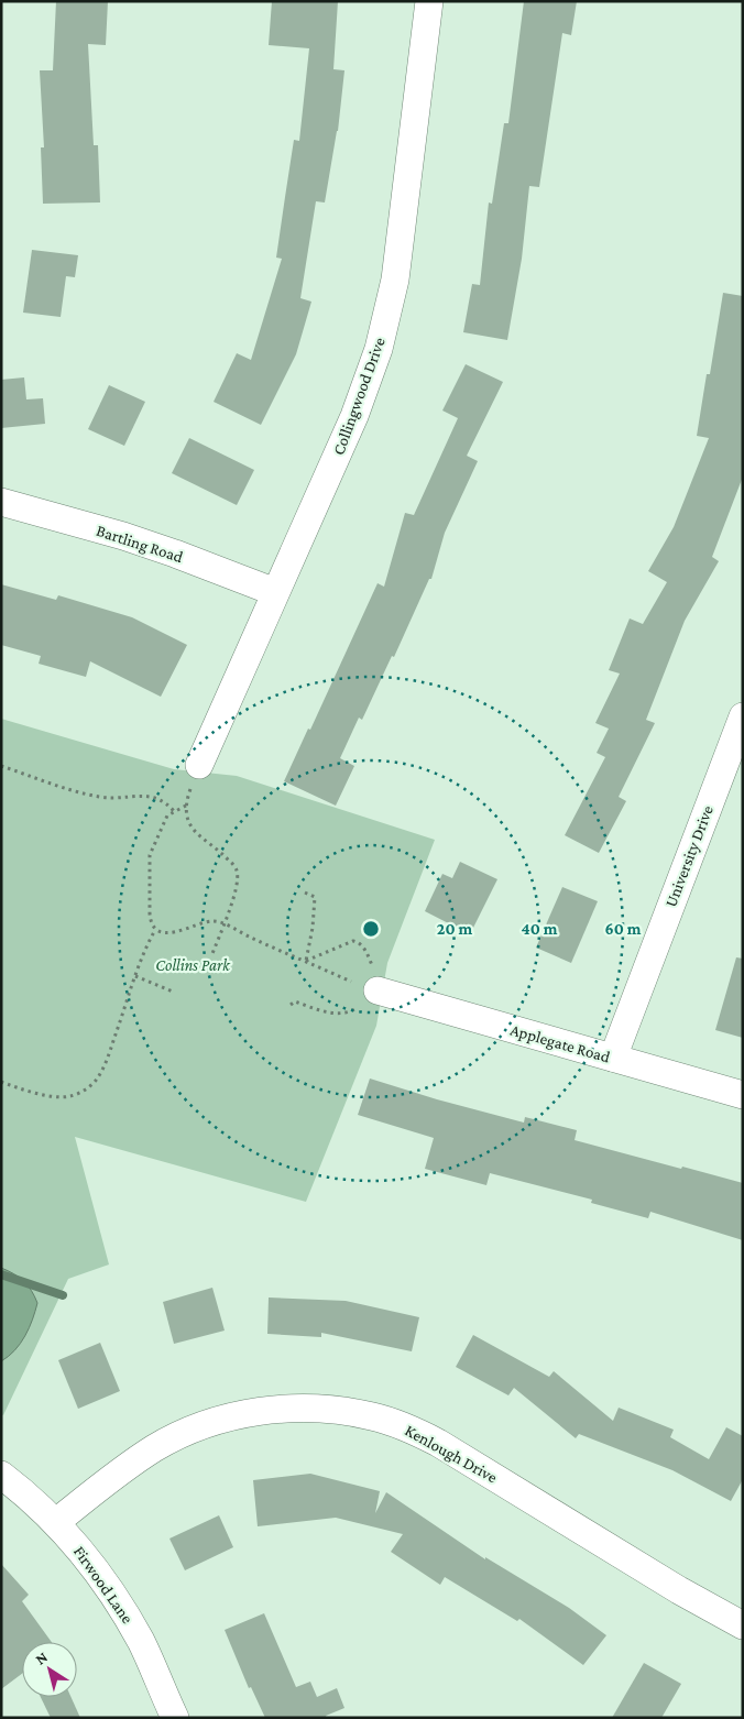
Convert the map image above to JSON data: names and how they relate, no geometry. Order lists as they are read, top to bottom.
{
  "streets": {
    "street": [
      "Collingwood Drive",
      "Bartling Road",
      "University Drive",
      "Applegate Road",
      "Kenlough Drive",
      "Firwood Lane"
    ]
  },
  "crossings": [
    ["Collingwood Drive", "Bartling Road"],
    ["University Drive", "Applegate Road"],
    ["Kenlough Drive", "Firwood Lane"]
  ],
  "parks": ["Collins Park"],
  "north": "top left",
  "rings": ["20 m", "40 m", "60 m"]
}
